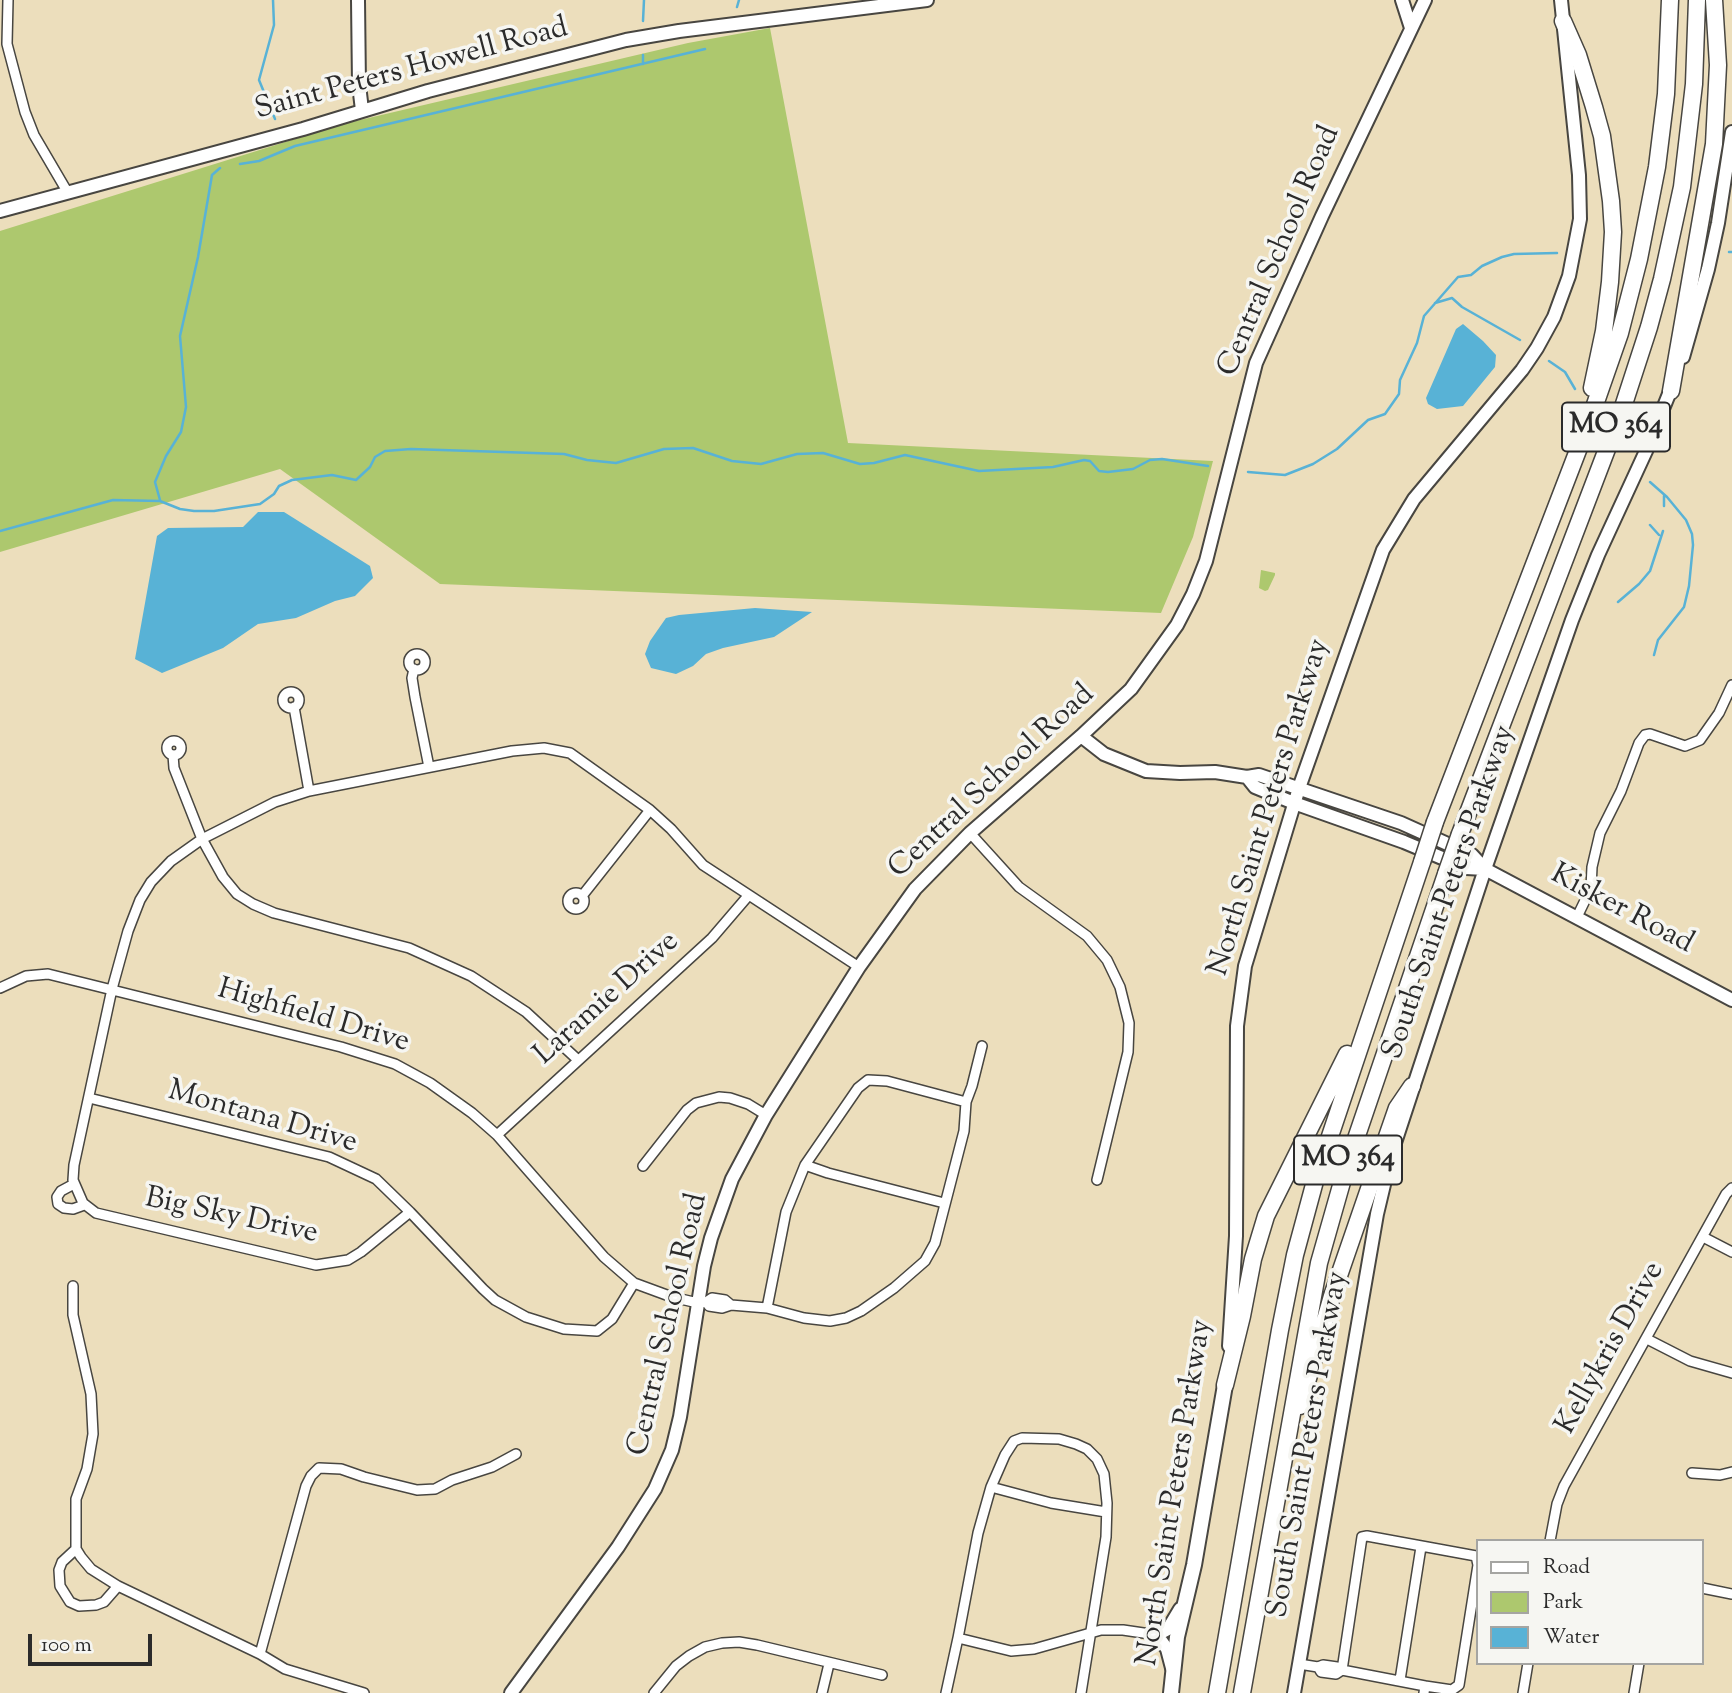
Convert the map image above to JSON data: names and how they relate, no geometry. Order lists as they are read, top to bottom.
{
  "streets": {
    "highway": ["MO 364"],
    "main road": [
      "Saint Peters Howell Road",
      "Central School Road",
      "North Saint Peters Parkway",
      "South Saint Peters Parkway",
      "Kisker Road"
    ],
    "street": [
      "Laramie Drive",
      "Highfield Drive",
      "Montana Drive",
      "Big Sky Drive",
      "Kellykris Drive"
    ]
  },
  "crossings": [
    ["Central School Road", "Kisker Road"],
    ["Central School Road", "Highfield Drive"],
    ["North Saint Peters Parkway", "Kisker Road"],
    ["South Saint Peters Parkway", "Kisker Road"],
    ["Laramie Drive", "Highfield Drive"],
    ["Highfield Drive", "Montana Drive"],
    ["Montana Drive", "Big Sky Drive"]
  ],
  "legend": ["Road", "Park", "Water"],
  "scale_bar": "100 m"
}
